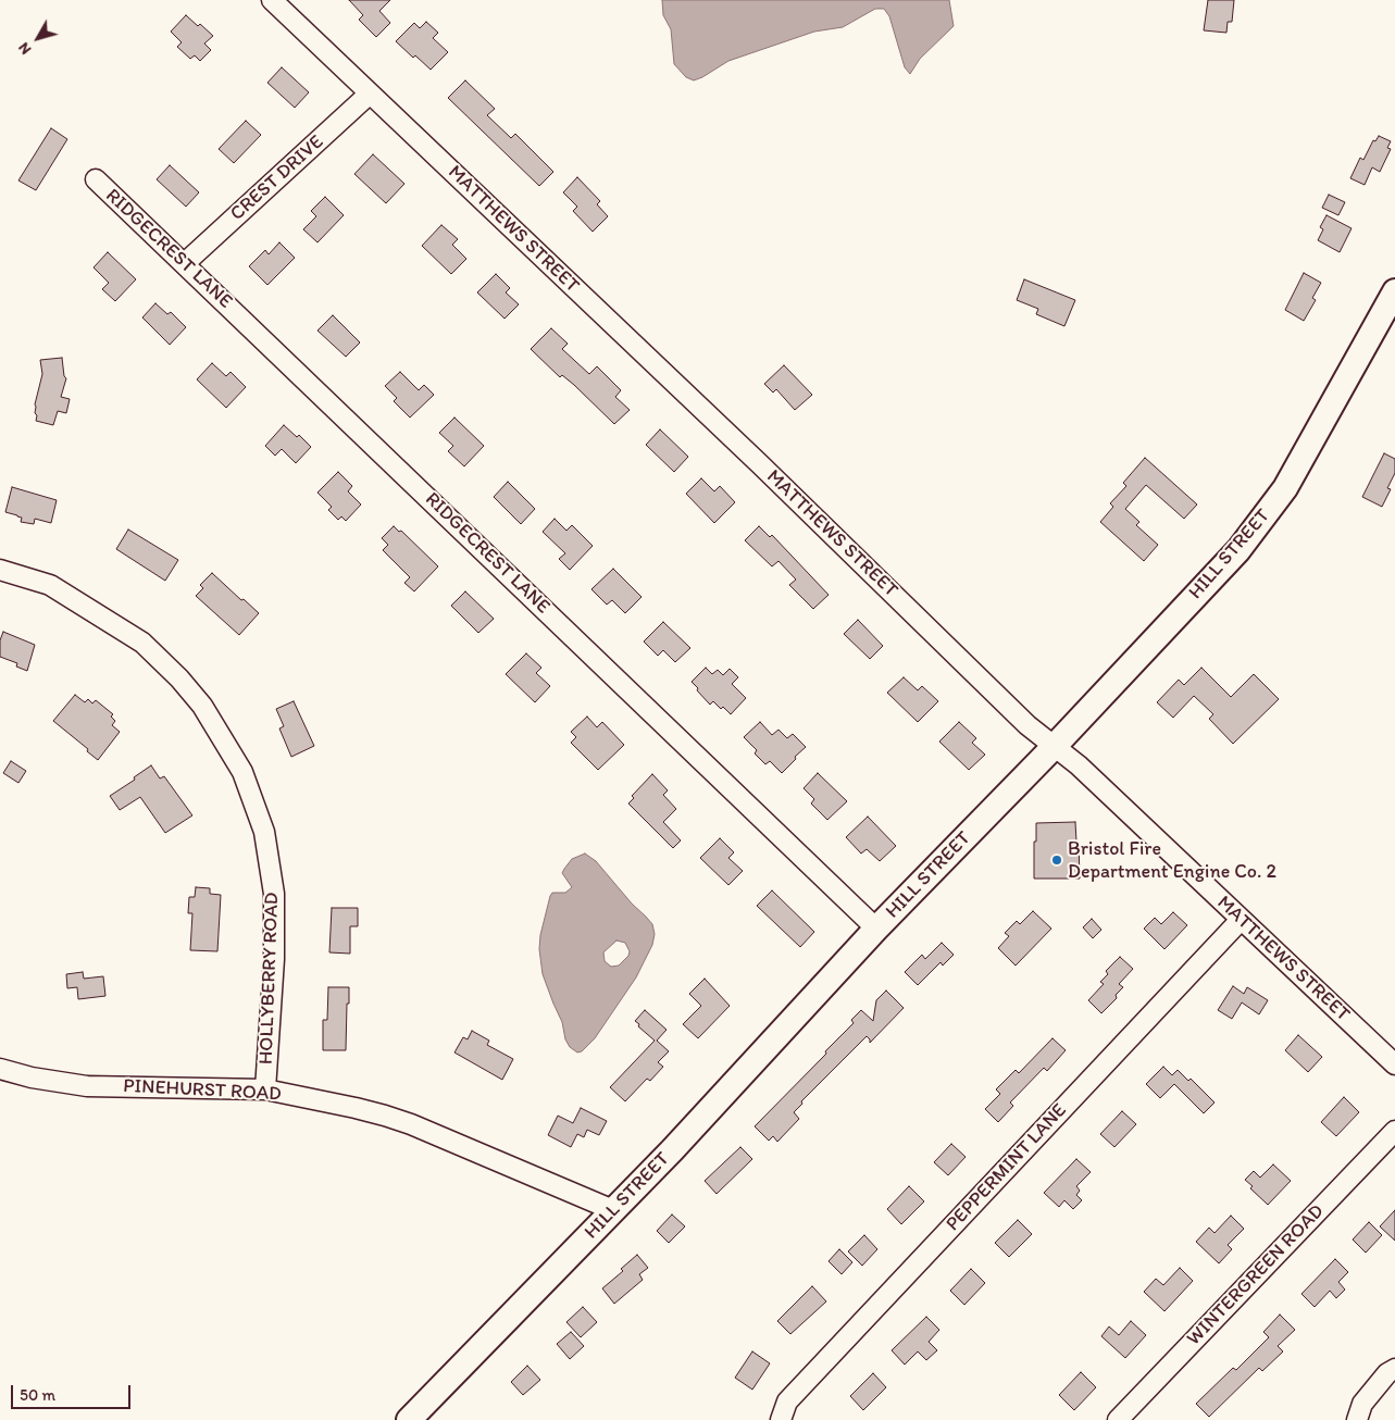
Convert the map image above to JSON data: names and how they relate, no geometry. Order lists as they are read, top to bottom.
{
  "streets": {
    "street": [
      "CREST DRIVE",
      "MATTHEWS STREET",
      "RIDGECREST LANE",
      "HILL STREET",
      "HOLLYBERRY ROAD",
      "PINEHURST ROAD",
      "PEPPERMINT LANE",
      "WINTERGREEN ROAD"
    ]
  },
  "crossings": [
    ["CREST DRIVE", "MATTHEWS STREET"],
    ["CREST DRIVE", "RIDGECREST LANE"],
    ["MATTHEWS STREET", "HILL STREET"],
    ["MATTHEWS STREET", "PEPPERMINT LANE"],
    ["RIDGECREST LANE", "HILL STREET"],
    ["HILL STREET", "PINEHURST ROAD"],
    ["HOLLYBERRY ROAD", "PINEHURST ROAD"]
  ],
  "places": ["Bristol Fire Department Engine Co. 2"],
  "scale_bar": "50 m",
  "north": "bottom left"
}
